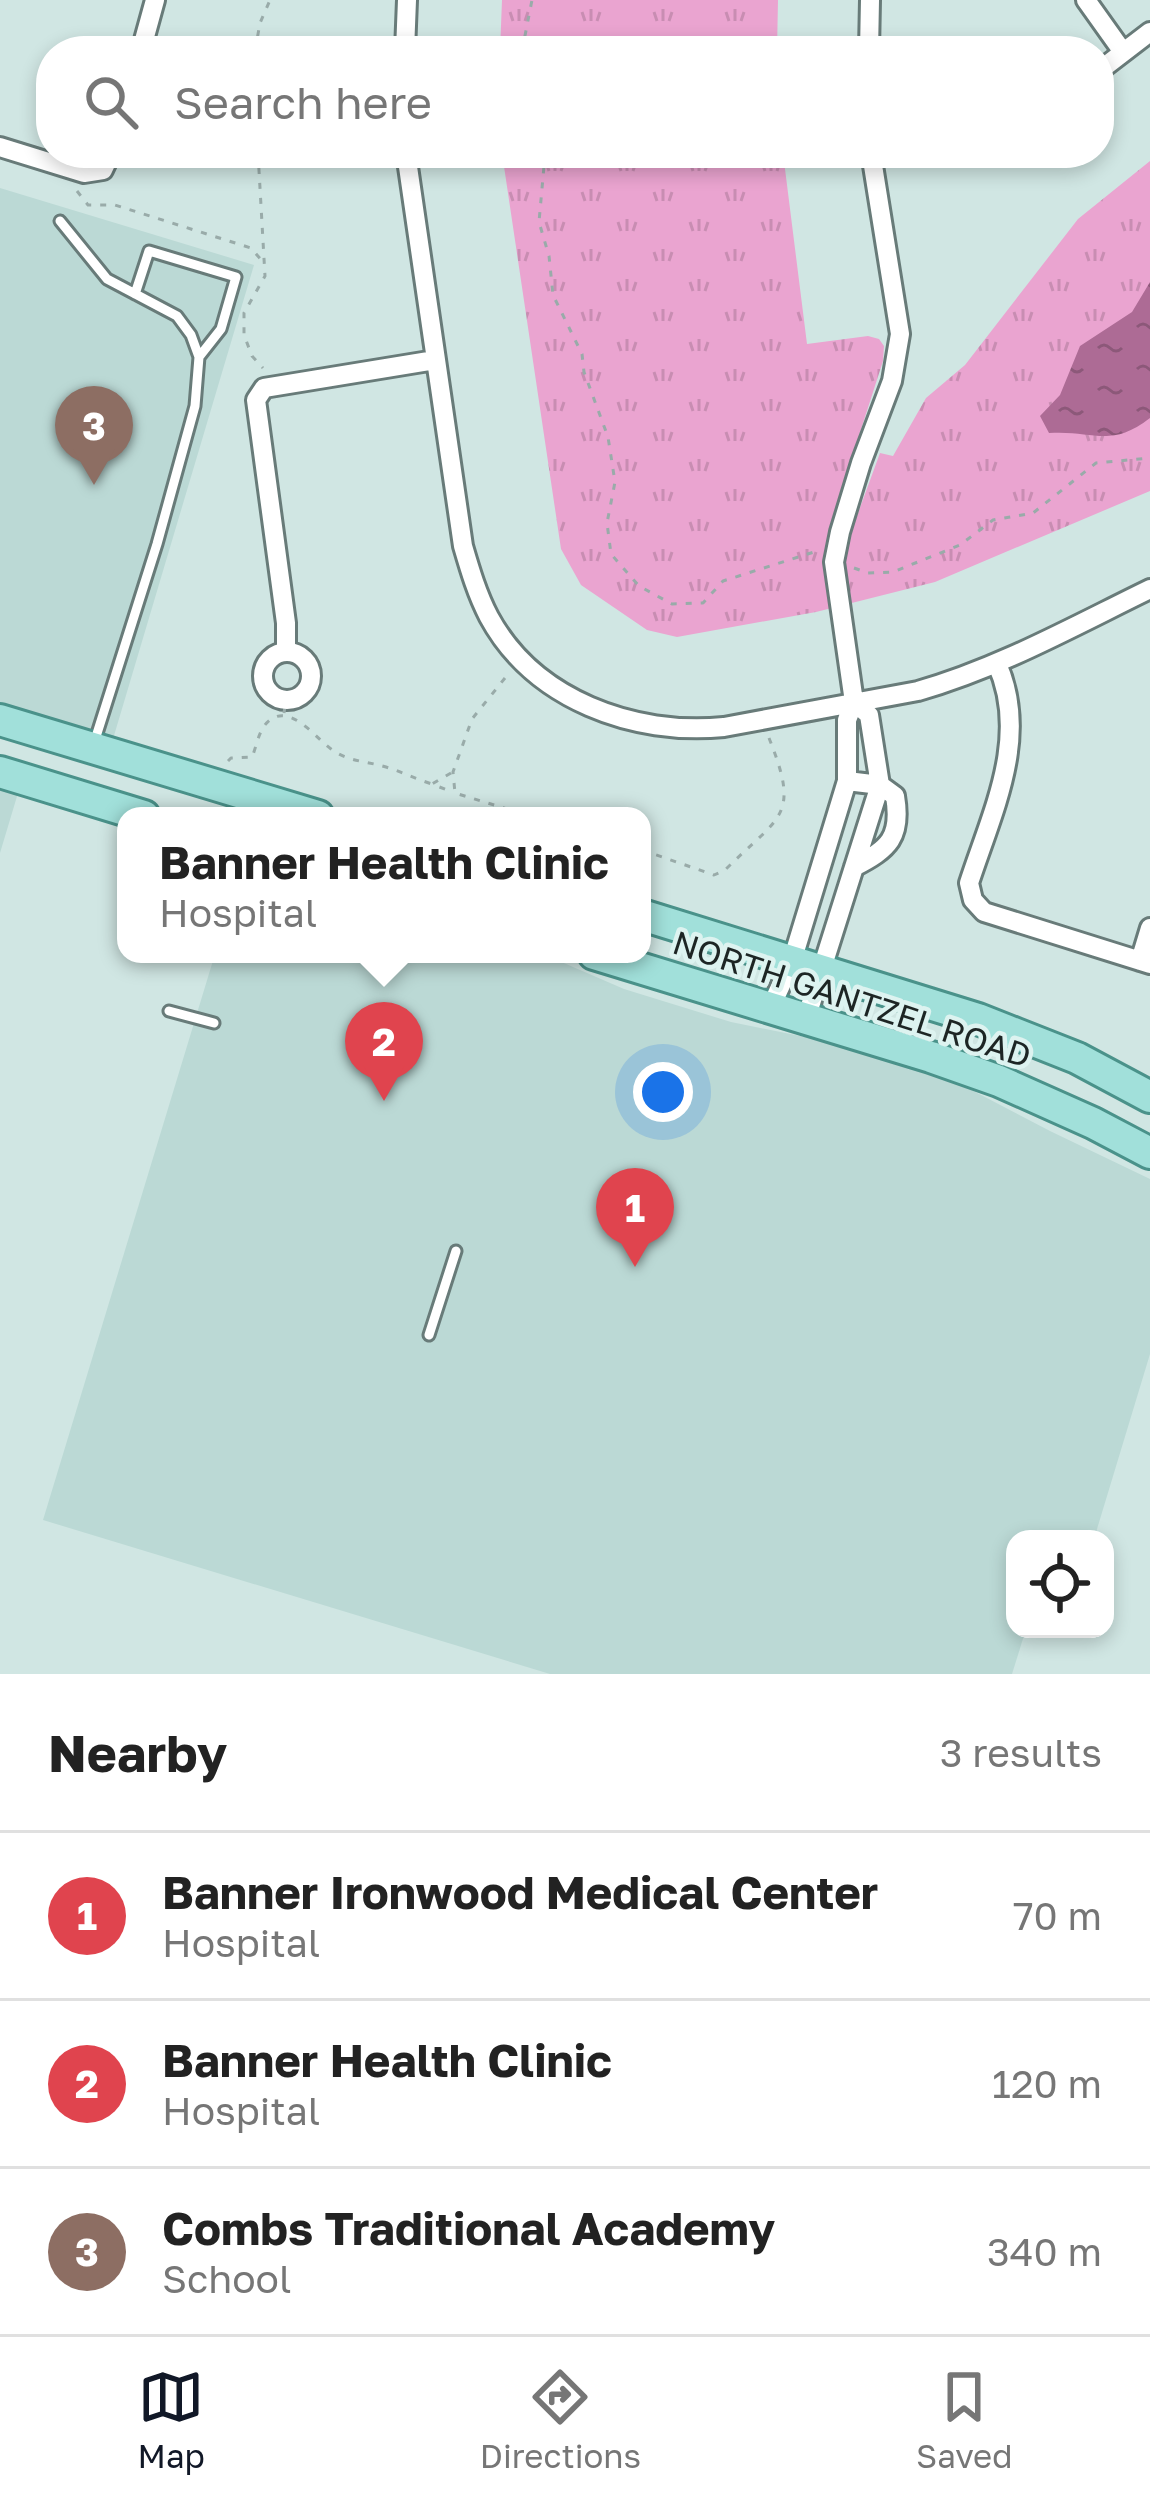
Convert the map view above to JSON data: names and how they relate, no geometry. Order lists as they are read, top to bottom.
{
  "streets": {
    "main road": ["NORTH GANTZEL ROAD"]
  },
  "page": {
    "search": "Search here",
    "pins": ["3", "2", "1"],
    "popup": ["Banner Health Clinic", "Hospital"],
    "heading": ["Nearby", "3 results"],
    "list": [
      {
        "mark": "1",
        "name": "Banner Ironwood Medical Center",
        "note": "Hospital",
        "value": "70 m"
      },
      {
        "mark": "2",
        "name": "Banner Health Clinic",
        "note": "Hospital",
        "value": "120 m"
      },
      {
        "mark": "3",
        "name": "Combs Traditional Academy",
        "note": "School",
        "value": "340 m"
      }
    ],
    "nav": ["Map", "Directions", "Saved"]
  }
}
